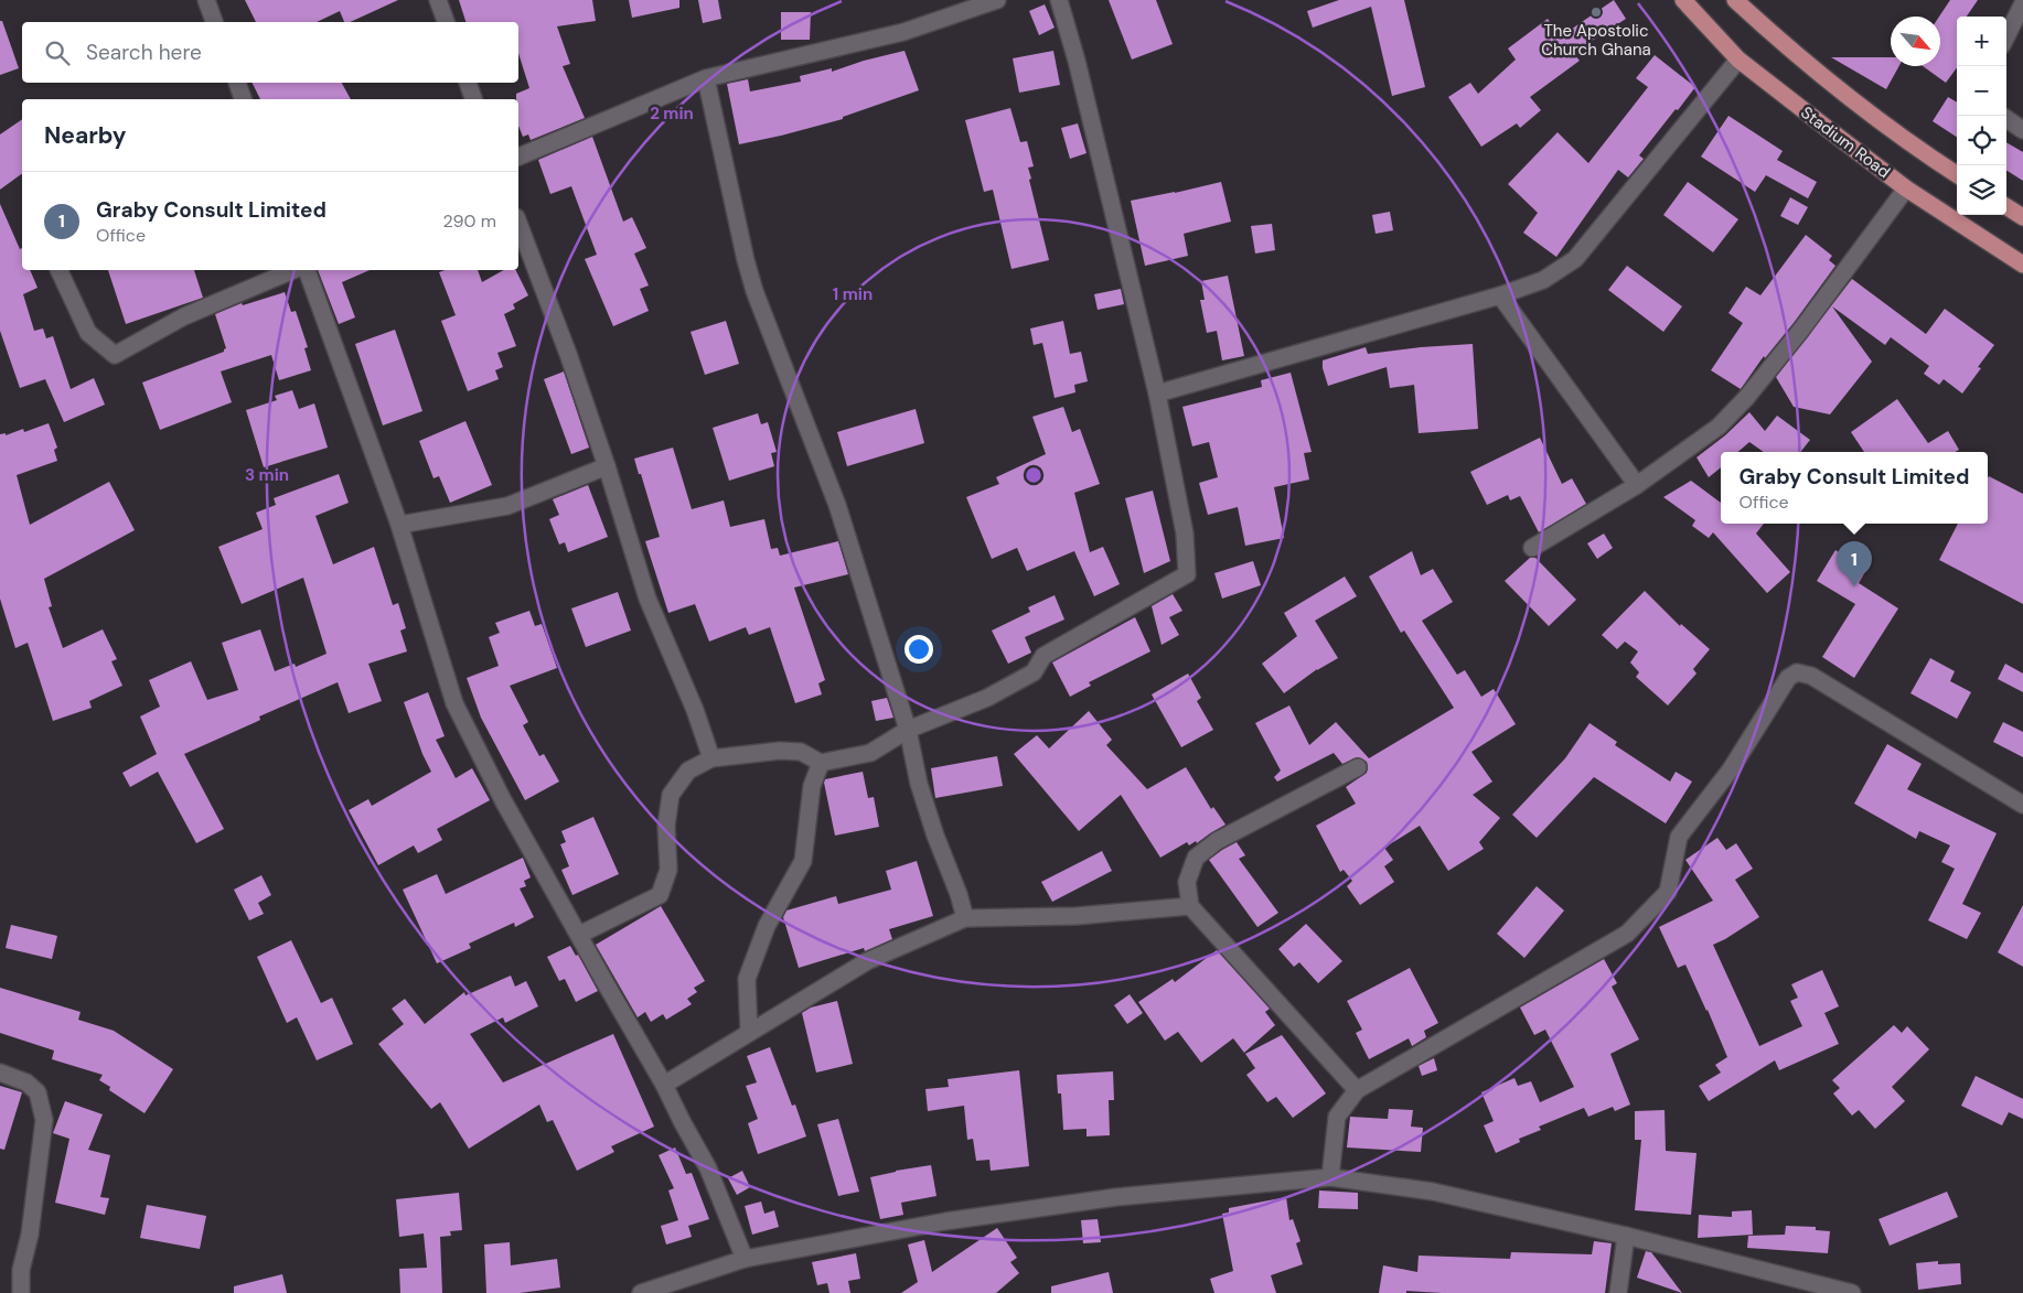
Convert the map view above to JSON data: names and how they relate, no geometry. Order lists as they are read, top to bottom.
{
  "streets": {
    "main road": ["Stadium Road"]
  },
  "places": ["The Apostolic Church Ghana"],
  "north": "bottom right",
  "page": {
    "map_buttons": ["+", "−"],
    "search": "Search here",
    "heading": "Nearby",
    "list": [
      {
        "mark": "1",
        "name": "Graby Consult Limited",
        "note": "Office",
        "value": "290 m"
      }
    ],
    "popup": ["Graby Consult Limited", "Office"],
    "pins": "1"
  },
  "rings": ["2 min", "1 min", "3 min"]
}
